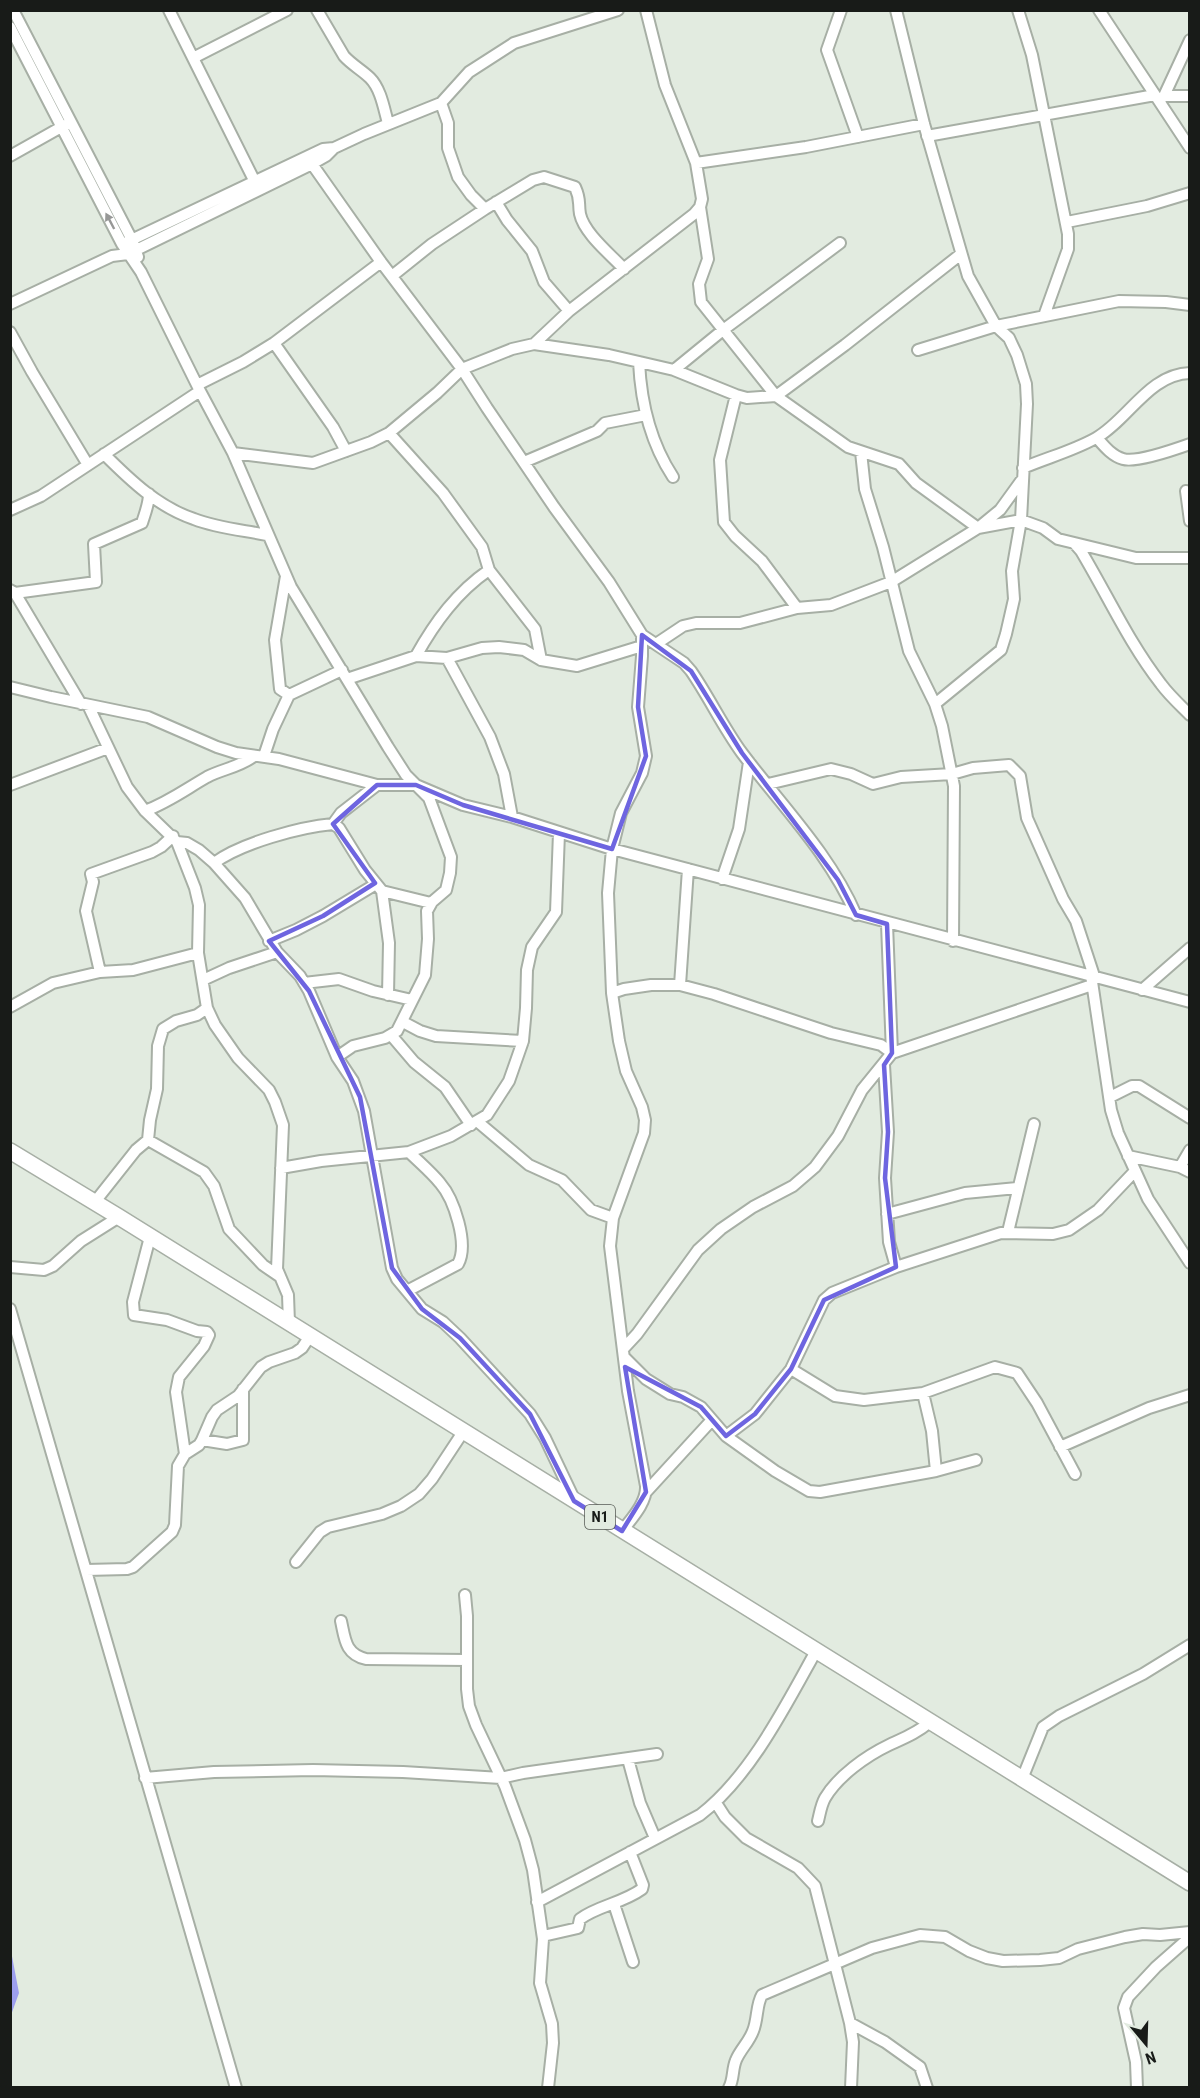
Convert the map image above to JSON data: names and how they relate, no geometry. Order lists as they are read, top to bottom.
{
  "streets": {
    "highway": ["N1"]
  },
  "north": "bottom"
}
